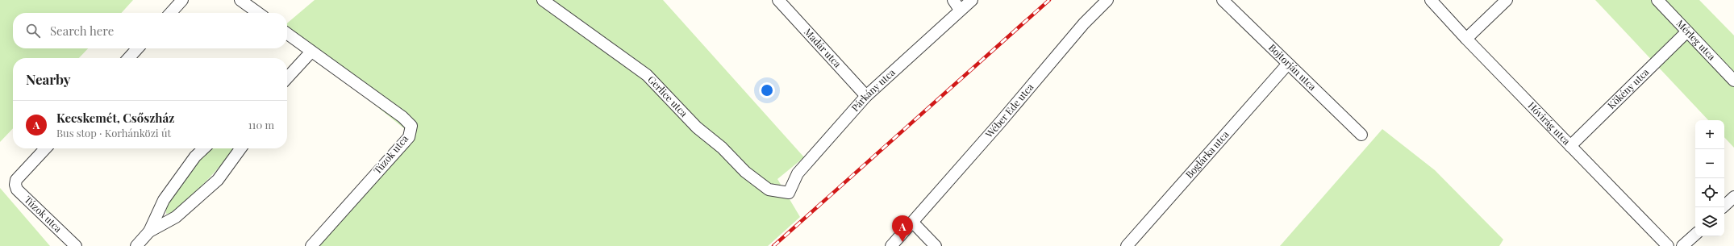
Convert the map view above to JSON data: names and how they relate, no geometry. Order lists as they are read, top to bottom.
{
  "streets": {
    "street": [
      "Mérleg utca",
      "Madár utca",
      "Bojtorján utca",
      "Kökény utca",
      "Párkány utca",
      "Gerlice utca",
      "Wéber Ede utca",
      "Hóvirág utca",
      "Túzok utca",
      "Boglárka utca"
    ]
  },
  "crossings": [
    ["Mérleg utca", "Kökény utca"],
    ["Madár utca", "Párkány utca"],
    ["Bojtorján utca", "Boglárka utca"],
    ["Kökény utca", "Hóvirág utca"],
    ["Párkány utca", "Gerlice utca"]
  ],
  "page": {
    "search": "Search here",
    "heading": "Nearby",
    "list": [
      {
        "mark": "A",
        "name": "Kecskemét, Csőszház",
        "note": "Bus stop · Korhánközi út",
        "value": "110 m"
      }
    ],
    "map_buttons": ["+", "−"],
    "pins": "A"
  }
}
